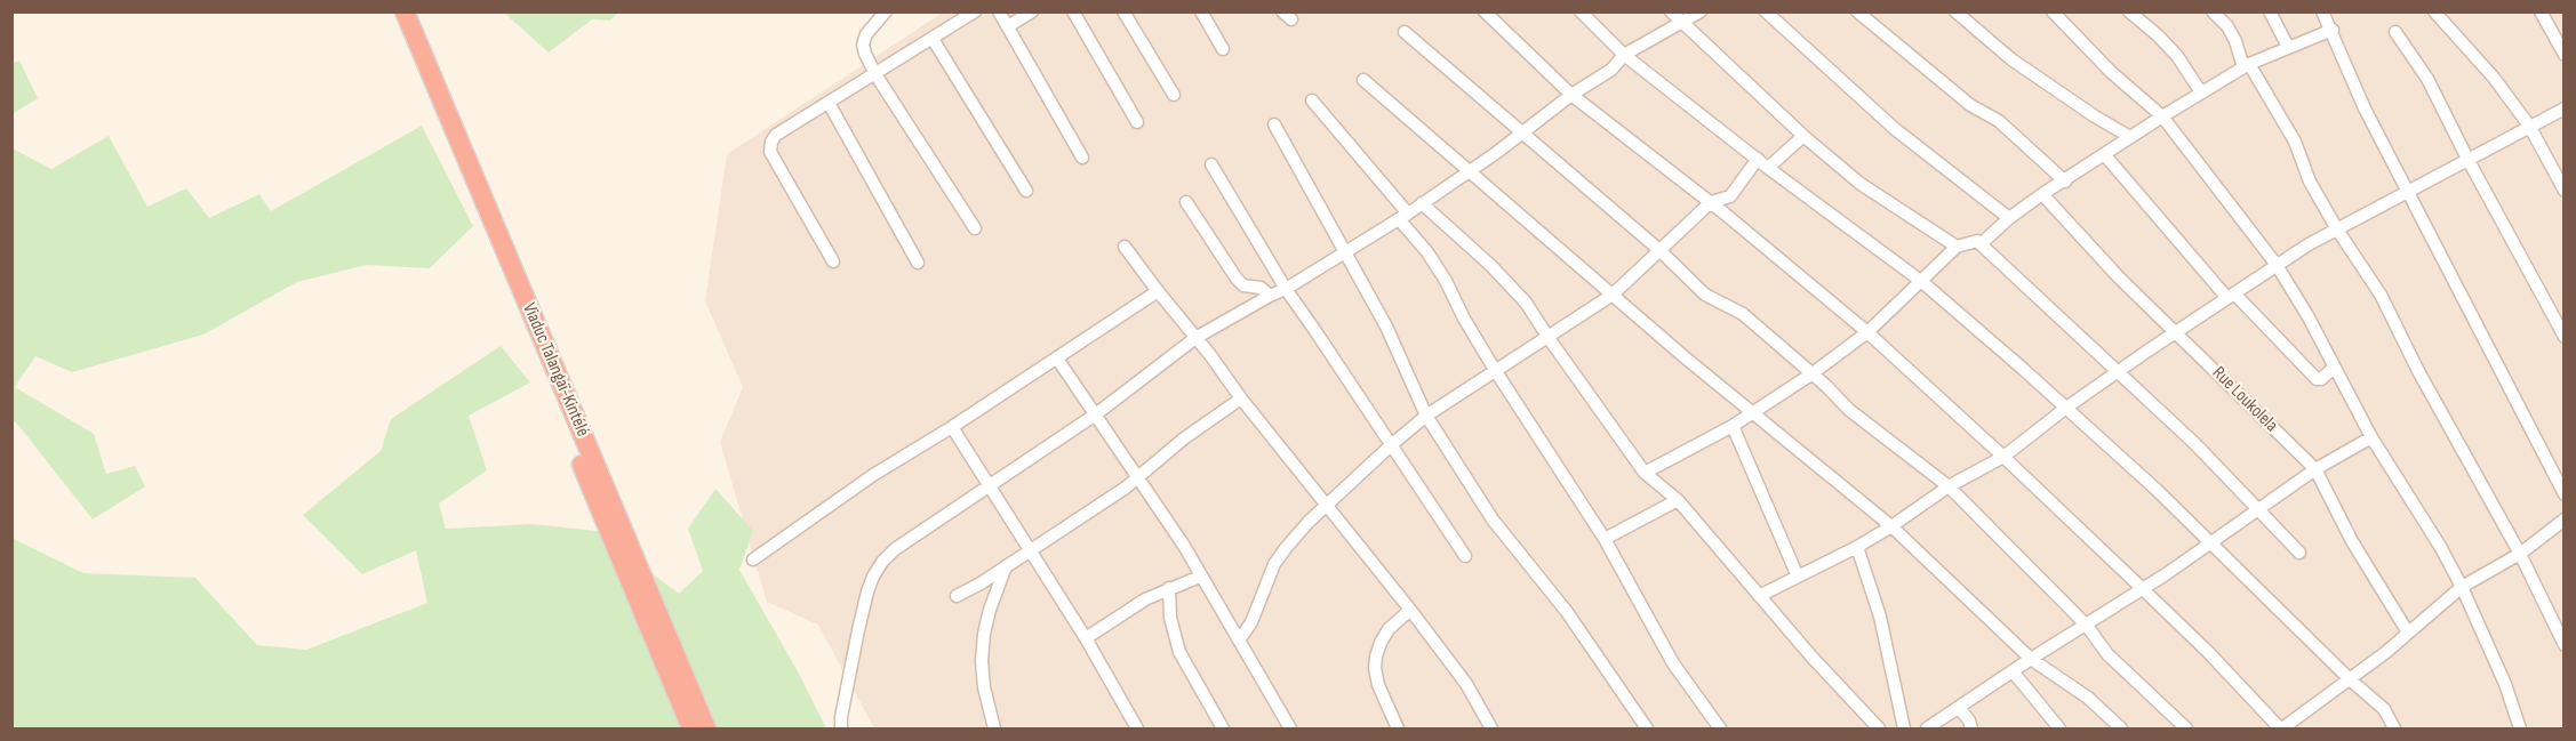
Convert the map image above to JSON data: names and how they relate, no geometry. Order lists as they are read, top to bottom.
{
  "streets": {
    "highway": ["Viaduc Talangaï-Kintélé"],
    "street": ["Rue Loukolela"]
  }
}
